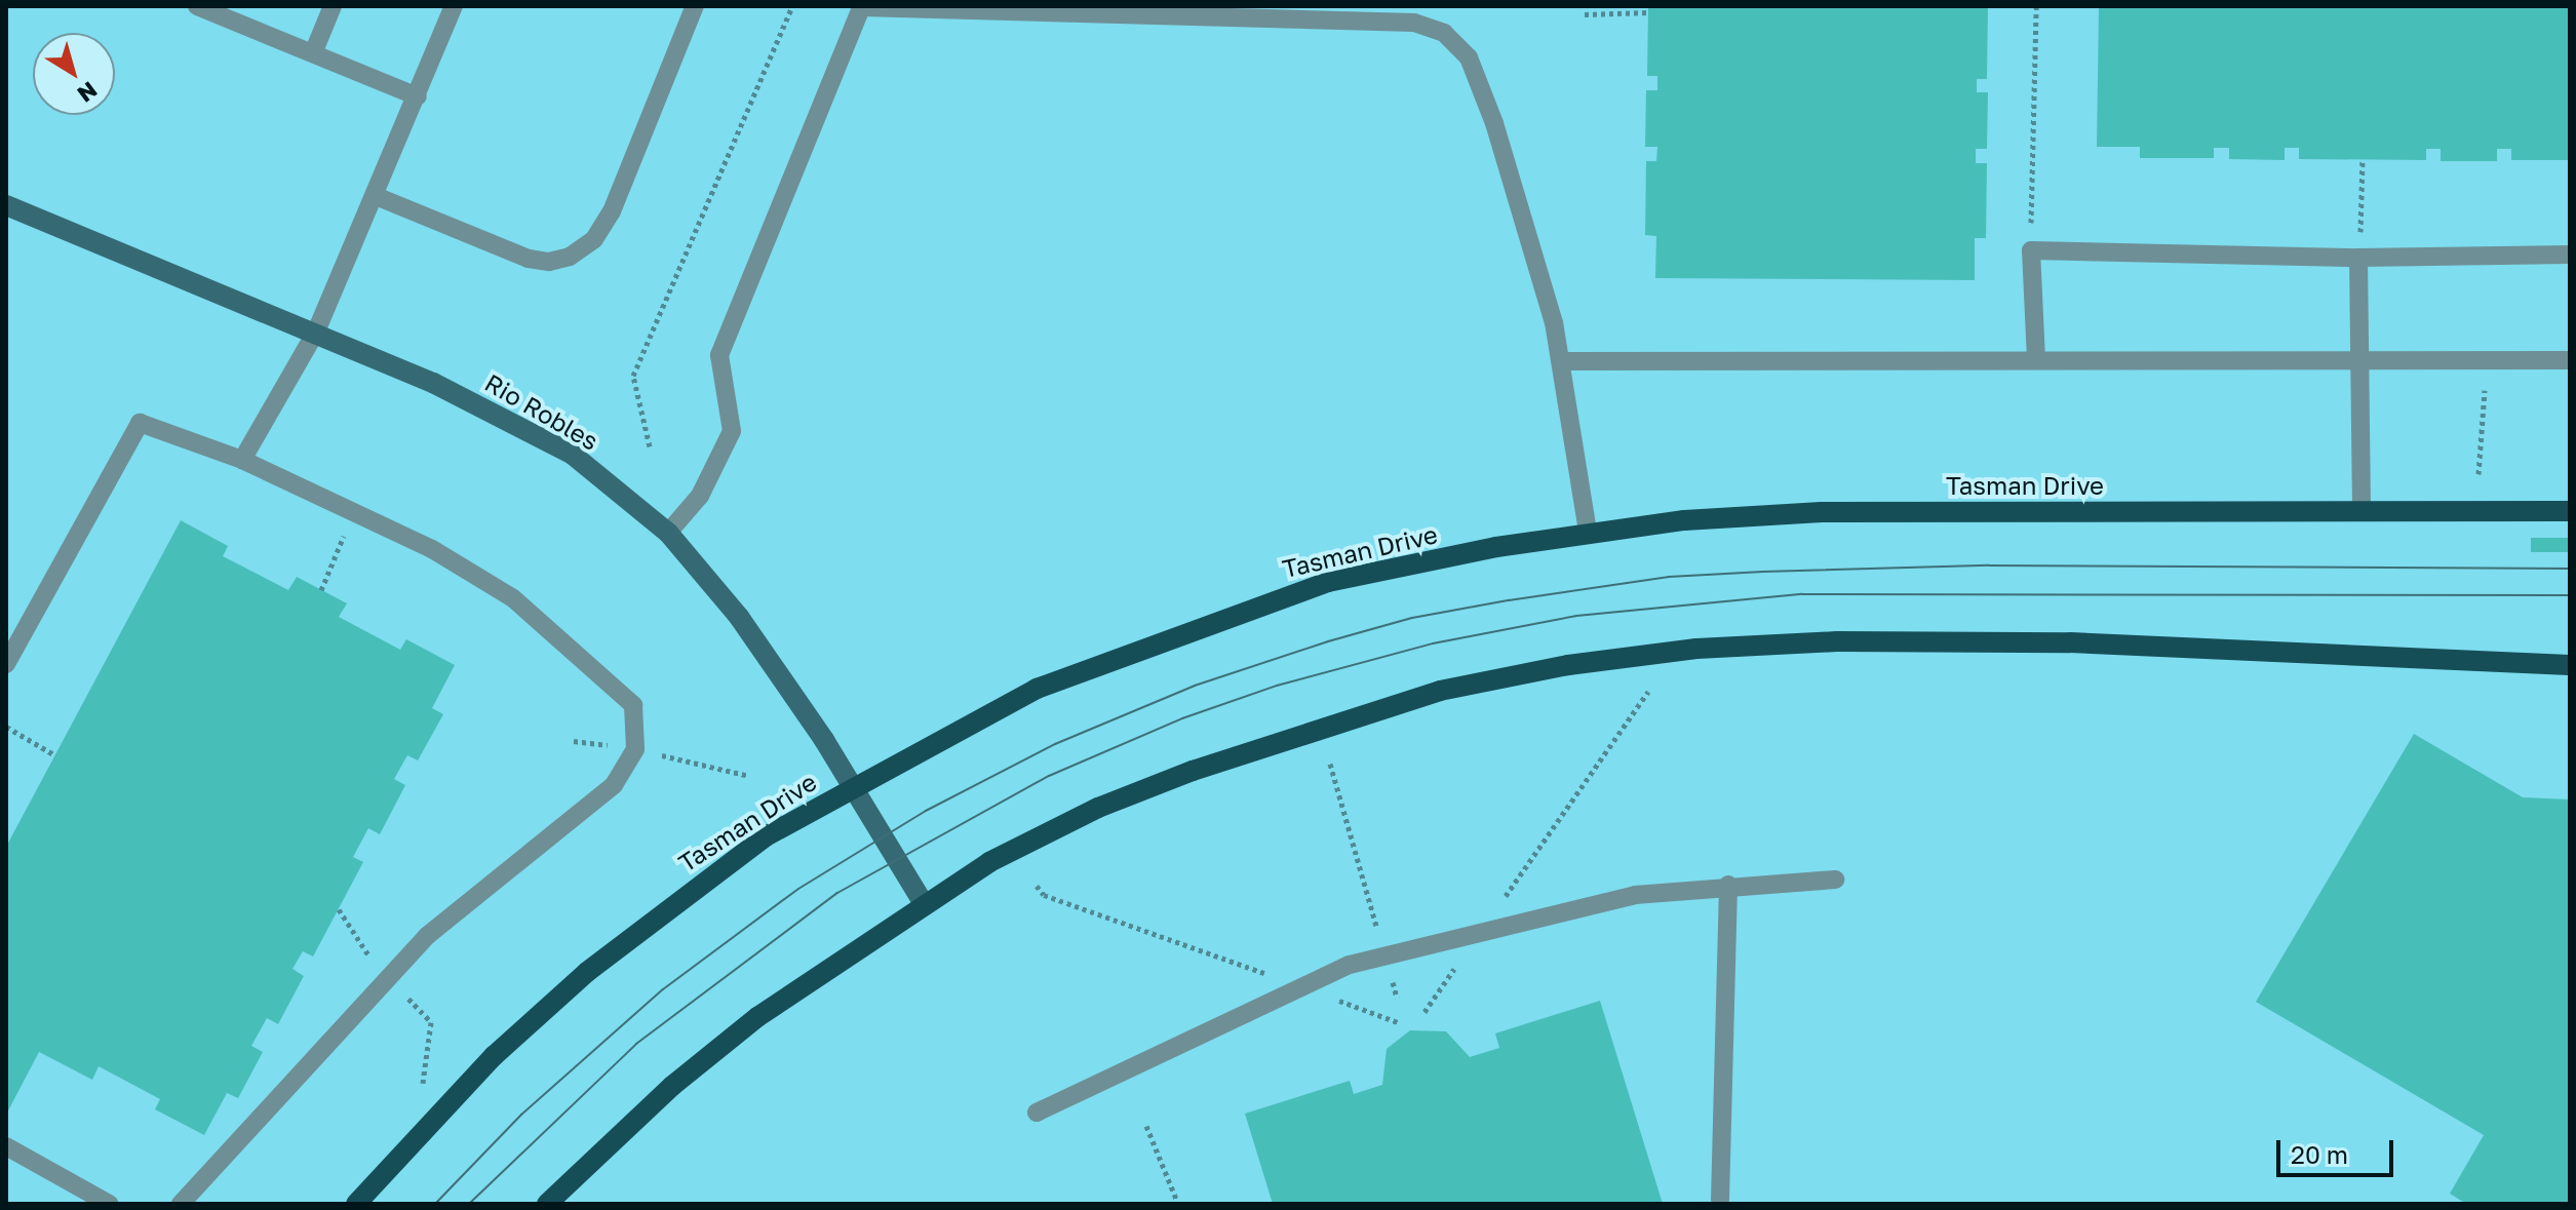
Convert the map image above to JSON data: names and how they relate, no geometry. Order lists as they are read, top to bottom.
{
  "streets": {
    "main road": ["Tasman Drive"],
    "street": ["Rio Robles"]
  },
  "crossings": [
    ["Rio Robles", "Tasman Drive"]
  ],
  "scale_bar": "20 m",
  "north": "bottom right"
}
